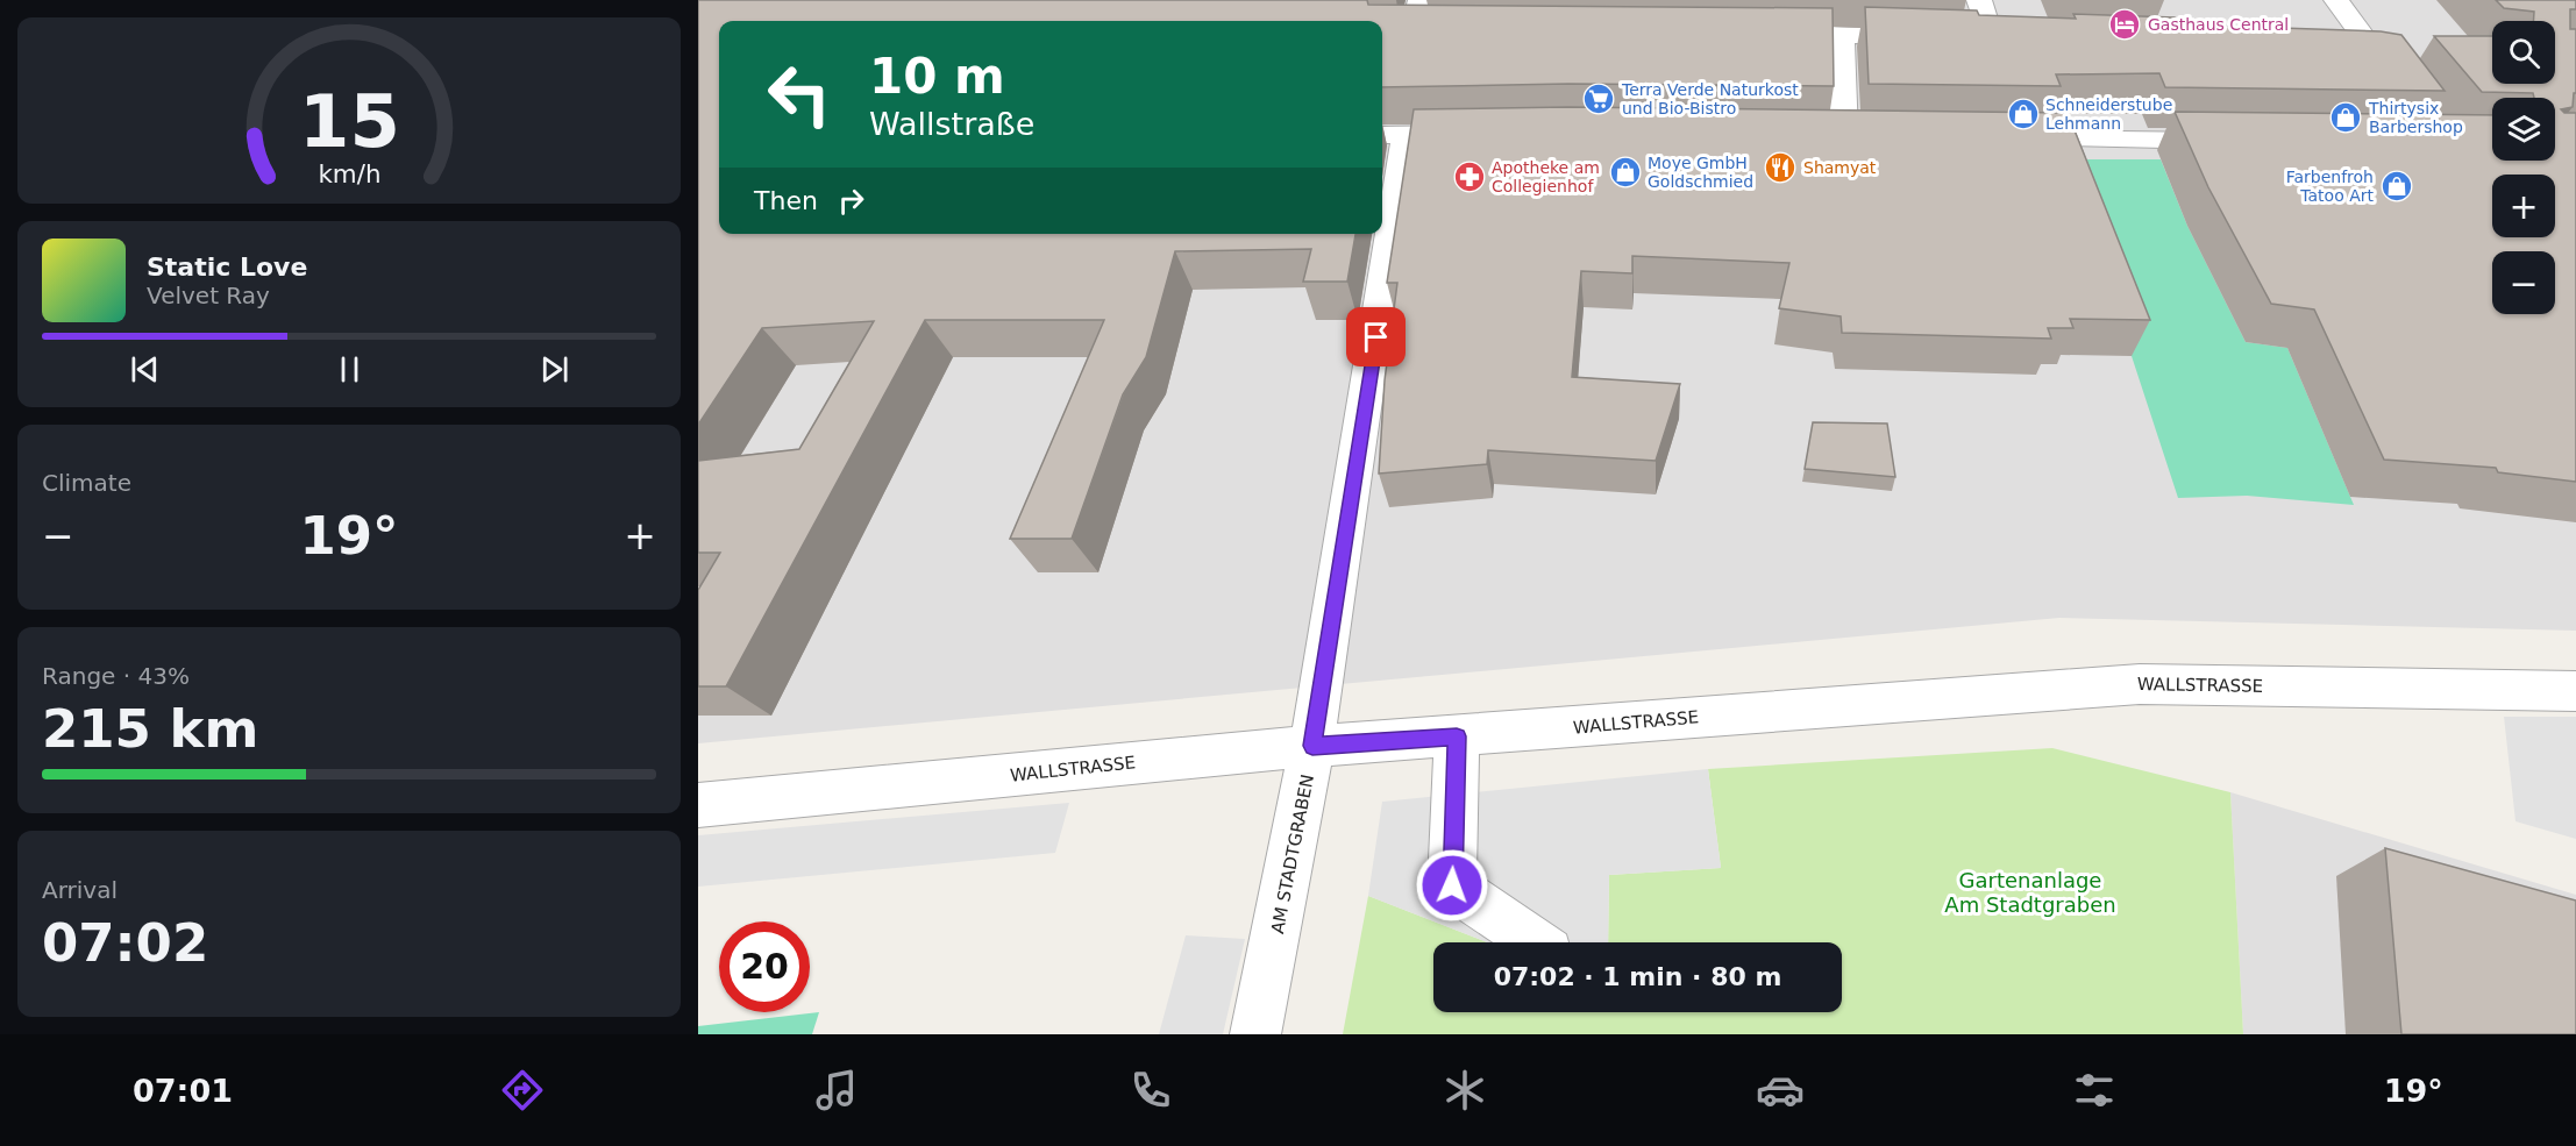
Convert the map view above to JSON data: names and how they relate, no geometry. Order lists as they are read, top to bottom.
{
  "streets": {
    "street": ["WALLSTRASSE", "AM STADTGRABEN"]
  },
  "crossings": [
    ["WALLSTRASSE", "AM STADTGRABEN"]
  ],
  "parks": ["Gartenanlage Am Stadtgraben"],
  "places": {
    "hotel": ["Gasthaus Central"],
    "supermarket": ["Terra Verde Naturkost und Bio-Bistro"],
    "shop": [
      "Schneiderstube Lehmann",
      "Thirtysix Barbershop",
      "Moye GmbH Goldschmied",
      "Farbenfroh Tatoo Art"
    ],
    "restaurant": ["Shamyat"],
    "pharmacy": ["Apotheke am Collegienhof"]
  },
  "page": {
    "map_buttons": ["+", "−"],
    "turn": ["10 m", "Wallstraße"],
    "then": "Then",
    "song": ["Static Love", "Velvet Ray"],
    "tile": [
      "Climate",
      ["Range · 43%", "215 km"],
      ["Arrival", "07:02"]
    ],
    "heat": ["−", "19°", "+"],
    "limit": "20",
    "trip": "07:02 · 1 min · 80 m",
    "tabs": ["07:01", "19°"],
    "gauge": ["15", "km/h"]
  }
}
